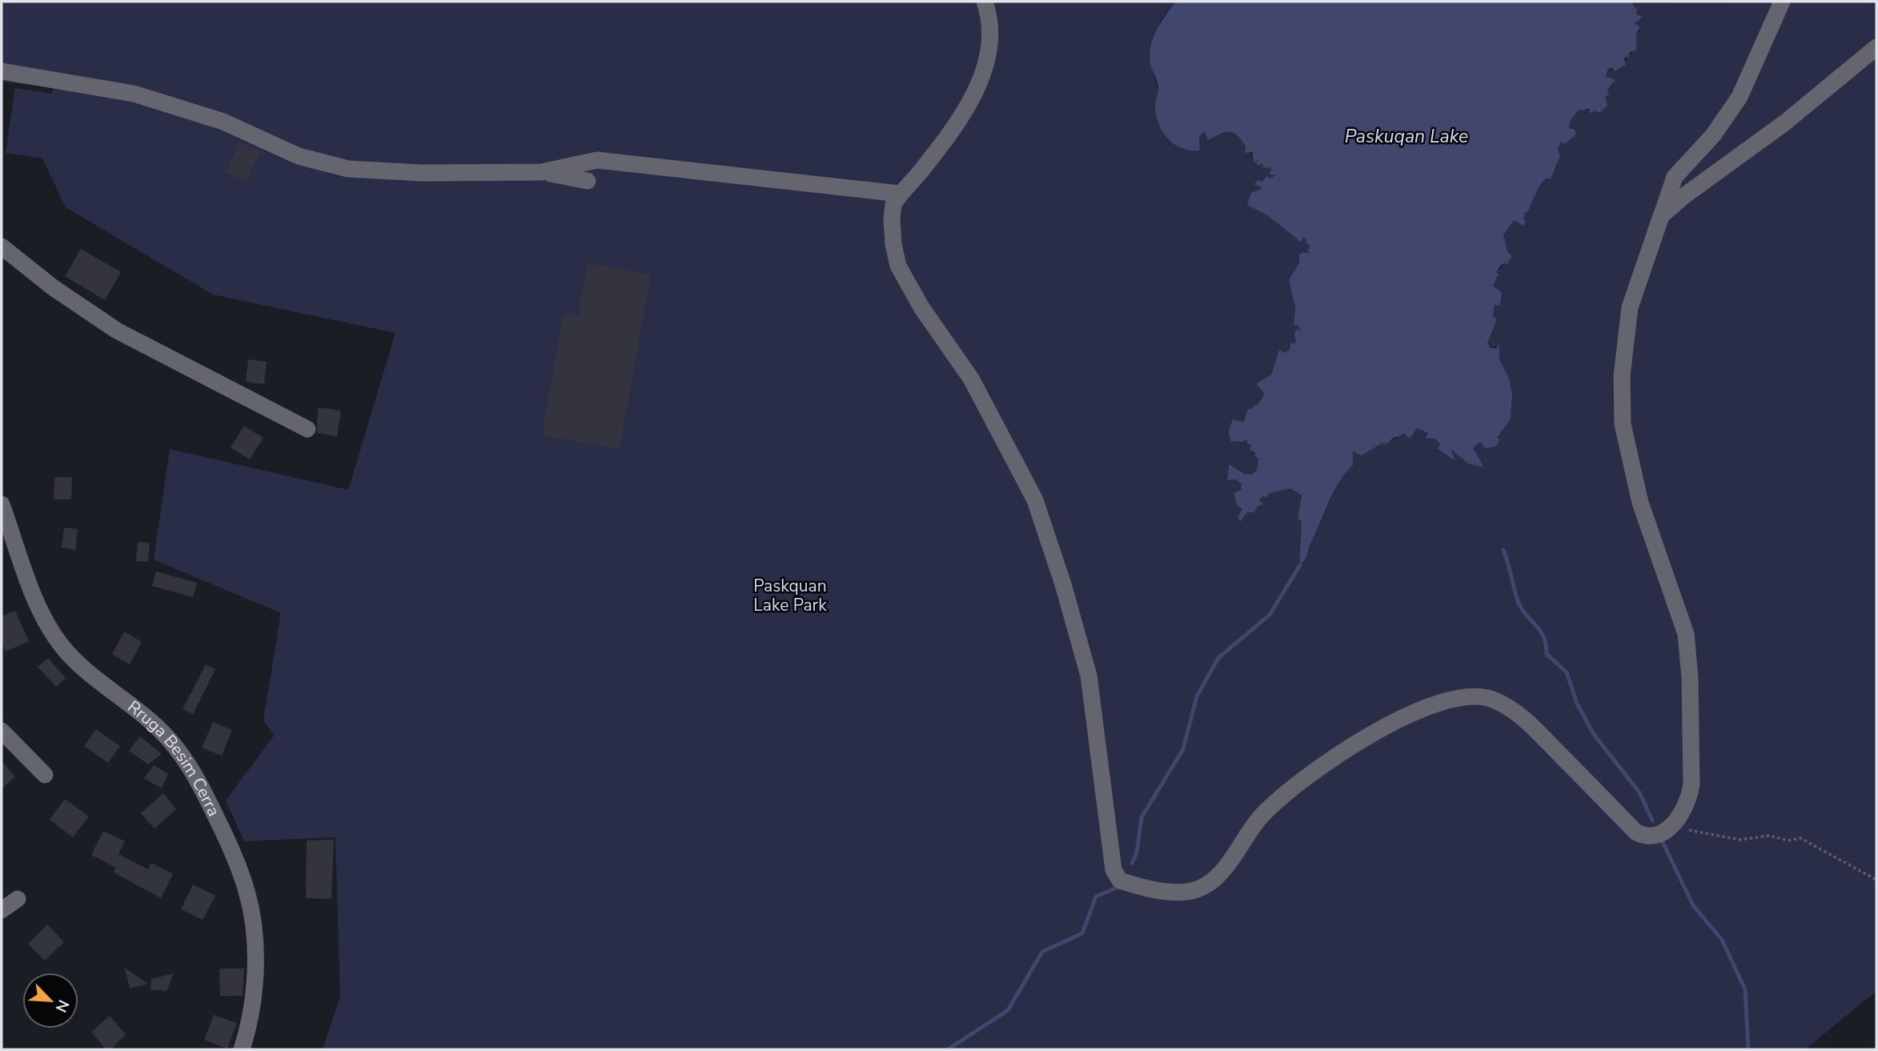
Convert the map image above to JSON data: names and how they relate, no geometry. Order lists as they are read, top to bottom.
{
  "streets": {
    "street": ["Rruga Besim Cerra"]
  },
  "water": ["Paskuqan Lake"],
  "parks": ["Paskquan Lake Park"],
  "north": "bottom right"
}
